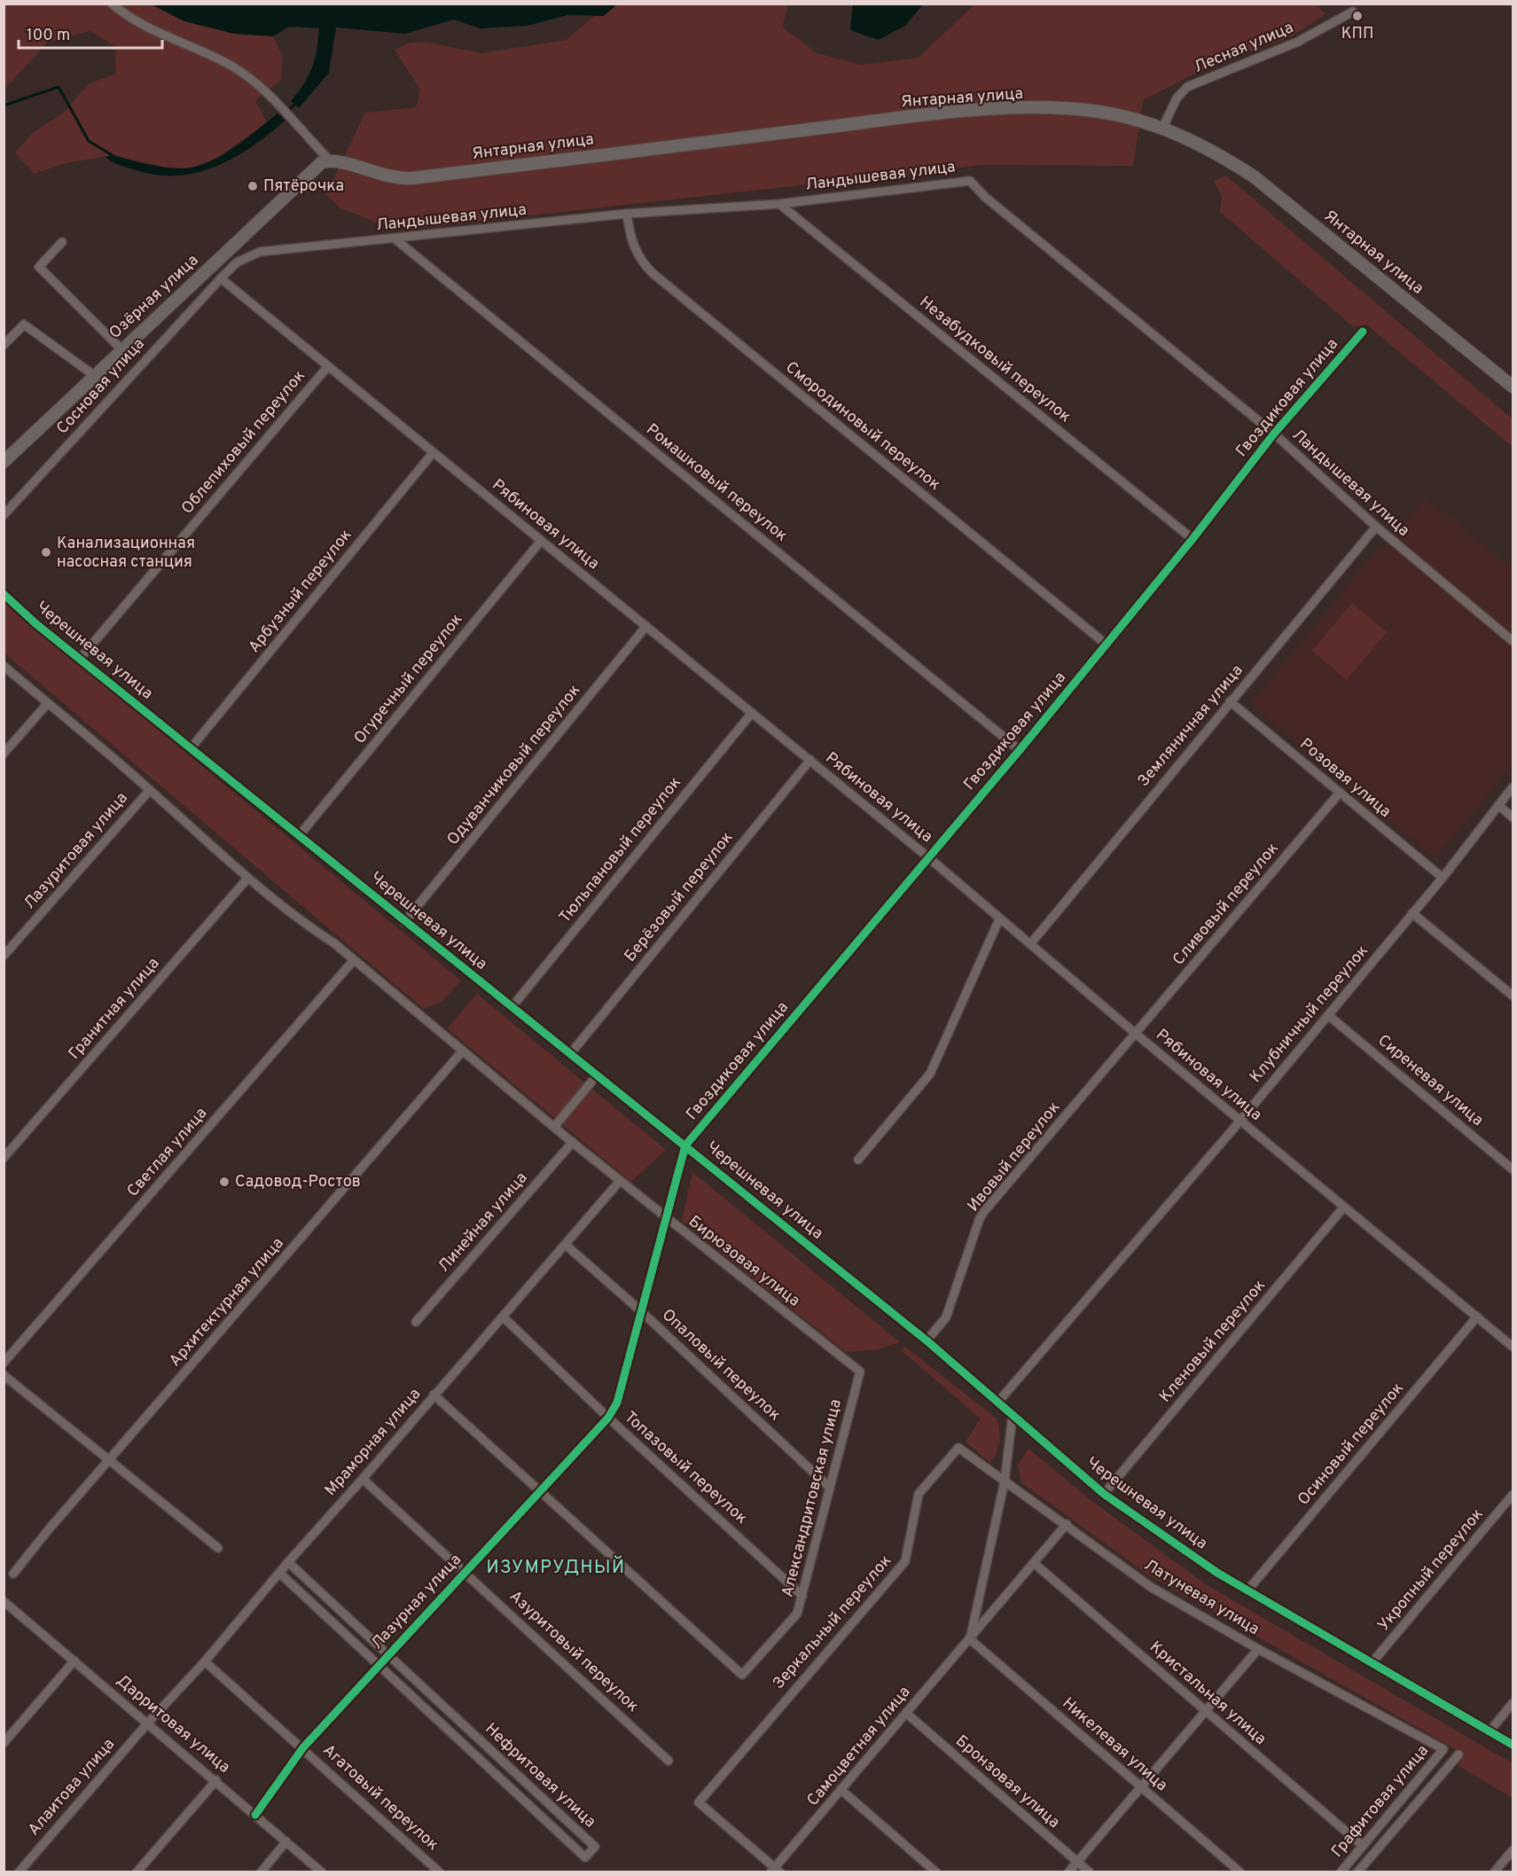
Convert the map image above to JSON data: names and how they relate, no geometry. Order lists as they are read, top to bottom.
{
  "streets": {
    "street": [
      "Лесная улица",
      "Янтарная улица",
      "Ландышевая улица",
      "Озёрная улица",
      "Незабудковый переулок",
      "Сосновая улица",
      "Гвоздиковая улица",
      "Смородиновый переулок",
      "Облепиховый переулок",
      "Ромашковый переулок",
      "Рябиновая улица",
      "Арбузный переулок",
      "Черешневая улица",
      "Огуречный переулок",
      "Земляничная улица",
      "Одуванчиковый переулок",
      "Розовая улица",
      "Тюльпановый переулок",
      "Лазуритовая улица",
      "Берёзовый переулок",
      "Сливовый переулок",
      "Гранитная улица",
      "Клубничный переулок",
      "Сиреневая улица",
      "Светлая улица",
      "Ивовый переулок",
      "Линейная улица",
      "Бирюзовая улица",
      "Архитектурная улица",
      "Кленовый переулок",
      "Опаловый переулок",
      "Мраморная улица",
      "Осиновый переулок",
      "Топазовый переулок",
      "Александритовская улица",
      "Укропный переулок",
      "Латуневая улица",
      "Лазурная улица",
      "Зеркальный переулок",
      "Азуритовый переулок",
      "Кристальная улица",
      "Дарритовая улица",
      "Никелевая улица",
      "Самоцветная улица",
      "Нефритовая улица",
      "Бронзовая улица",
      "Алаитова улица",
      "Агатовый переулок",
      "Графитовая улица"
    ]
  },
  "crossings": [
    ["Лесная улица", "Янтарная улица"],
    ["Янтарная улица", "Озёрная улица"],
    ["Ландышевая улица", "Незабудковый переулок"],
    ["Ландышевая улица", "Сосновая улица"],
    ["Ландышевая улица", "Гвоздиковая улица"],
    ["Ландышевая улица", "Смородиновый переулок"],
    ["Ландышевая улица", "Ромашковый переулок"],
    ["Ландышевая улица", "Рябиновая улица"],
    ["Ландышевая улица", "Земляничная улица"],
    ["Незабудковый переулок", "Гвоздиковая улица"],
    ["Сосновая улица", "Рябиновая улица"],
    ["Гвоздиковая улица", "Смородиновый переулок"],
    ["Гвоздиковая улица", "Ромашковый переулок"],
    ["Гвоздиковая улица", "Рябиновая улица"],
    ["Гвоздиковая улица", "Черешневая улица"],
    ["Гвоздиковая улица", "Лазурная улица"],
    ["Облепиховый переулок", "Рябиновая улица"],
    ["Облепиховый переулок", "Черешневая улица"],
    ["Рябиновая улица", "Арбузный переулок"],
    ["Рябиновая улица", "Огуречный переулок"],
    ["Рябиновая улица", "Земляничная улица"],
    ["Рябиновая улица", "Одуванчиковый переулок"],
    ["Рябиновая улица", "Тюльпановый переулок"],
    ["Рябиновая улица", "Берёзовый переулок"],
    ["Рябиновая улица", "Сливовый переулок"],
    ["Рябиновая улица", "Клубничный переулок"],
    ["Рябиновая улица", "Ивовый переулок"],
    ["Рябиновая улица", "Кленовый переулок"],
    ["Рябиновая улица", "Осиновый переулок"],
    ["Арбузный переулок", "Черешневая улица"],
    ["Черешневая улица", "Огуречный переулок"],
    ["Черешневая улица", "Одуванчиковый переулок"],
    ["Черешневая улица", "Тюльпановый переулок"],
    ["Черешневая улица", "Берёзовый переулок"],
    ["Черешневая улица", "Клубничный переулок"],
    ["Черешневая улица", "Ивовый переулок"],
    ["Черешневая улица", "Кленовый переулок"],
    ["Черешневая улица", "Осиновый переулок"],
    ["Черешневая улица", "Укропный переулок"],
    ["Черешневая улица", "Лазурная улица"],
    ["Черешневая улица", "Самоцветная улица"],
    ["Земляничная улица", "Розовая улица"],
    ["Розовая улица", "Сливовый переулок"],
    ["Розовая улица", "Клубничный переулок"],
    ["Лазуритовая улица", "Бирюзовая улица"],
    ["Сливовый переулок", "Ивовый переулок"],
    ["Гранитная улица", "Бирюзовая улица"],
    ["Клубничный переулок", "Сиреневая улица"],
    ["Светлая улица", "Бирюзовая улица"],
    ["Линейная улица", "Бирюзовая улица"],
    ["Бирюзовая улица", "Архитектурная улица"],
    ["Бирюзовая улица", "Мраморная улица"],
    ["Бирюзовая улица", "Александритовская улица"],
    ["Бирюзовая улица", "Лазурная улица"],
    ["Опаловый переулок", "Мраморная улица"],
    ["Опаловый переулок", "Александритовская улица"],
    ["Опаловый переулок", "Лазурная улица"],
    ["Мраморная улица", "Топазовый переулок"],
    ["Мраморная улица", "Азуритовый переулок"],
    ["Мраморная улица", "Дарритовая улица"],
    ["Мраморная улица", "Нефритовая улица"],
    ["Мраморная улица", "Алаитова улица"],
    ["Мраморная улица", "Агатовый переулок"],
    ["Топазовый переулок", "Александритовская улица"],
    ["Топазовый переулок", "Лазурная улица"],
    ["Александритовская улица", "Лазурная улица"],
    ["Латуневая улица", "Зеркальный переулок"],
    ["Латуневая улица", "Самоцветная улица"],
    ["Латуневая улица", "Графитовая улица"],
    ["Лазурная улица", "Азуритовый переулок"],
    ["Лазурная улица", "Дарритовая улица"],
    ["Лазурная улица", "Нефритовая улица"],
    ["Лазурная улица", "Агатовый переулок"],
    ["Зеркальный переулок", "Самоцветная улица"],
    ["Кристальная улица", "Самоцветная улица"],
    ["Кристальная улица", "Графитовая улица"],
    ["Дарритовая улица", "Алаитова улица"],
    ["Никелевая улица", "Самоцветная улица"],
    ["Самоцветная улица", "Бронзовая улица"]
  ],
  "districts": ["ИЗУМРУДНЫЙ"],
  "places": [
    "КПП",
    "Пятёрочка",
    "Канализационная насосная станция",
    "Садовод-Ростов"
  ],
  "scale_bar": "100 m"
}
